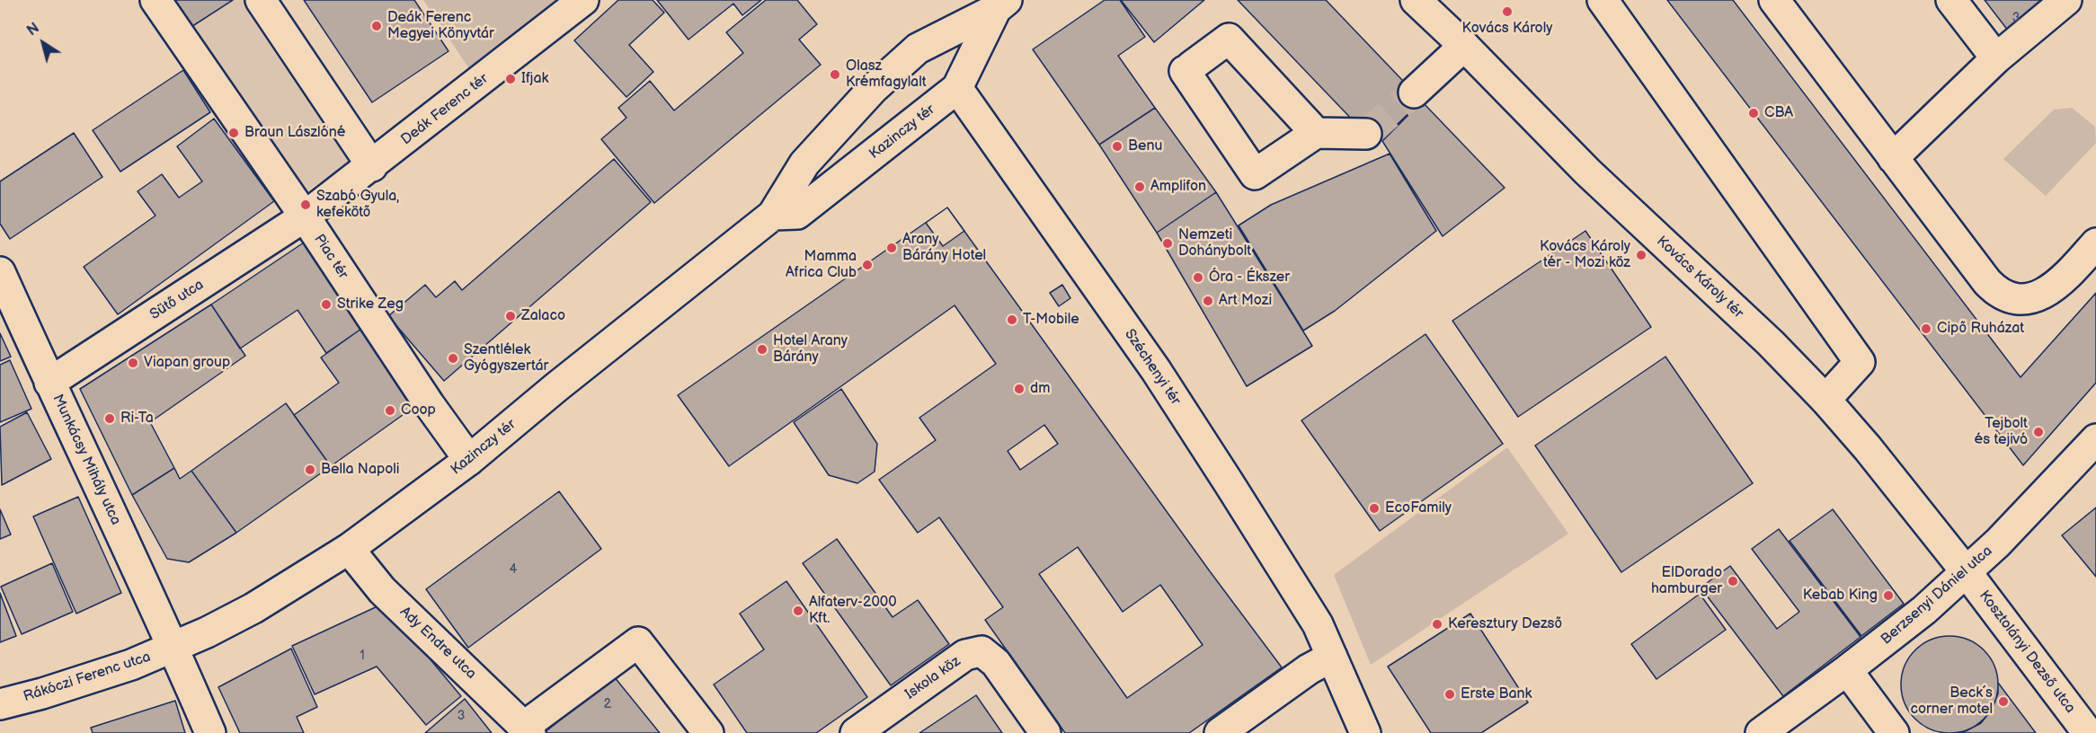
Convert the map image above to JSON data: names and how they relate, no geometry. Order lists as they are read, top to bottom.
{
  "streets": {
    "street": [
      "Deák Ferenc tér",
      "Kazinczy tér",
      "Piac tér",
      "Kovács Károly tér",
      "Sütő utca",
      "Széchenyi tér",
      "Munkácsy Mihály utca",
      "Berzsenyi Dániel utca",
      "Ady Endre utca",
      "Kosztolányi Dezső utca",
      "Rákóczi Ferenc utca",
      "Iskola köz"
    ]
  },
  "crossings": [
    ["Deák Ferenc tér", "Piac tér"],
    ["Deák Ferenc tér", "Sütő utca"],
    ["Kazinczy tér", "Piac tér"],
    ["Kazinczy tér", "Széchenyi tér"],
    ["Kazinczy tér", "Munkácsy Mihály utca"],
    ["Kazinczy tér", "Ady Endre utca"],
    ["Kazinczy tér", "Rákóczi Ferenc utca"],
    ["Piac tér", "Sütő utca"],
    ["Kovács Károly tér", "Berzsenyi Dániel utca"],
    ["Kovács Károly tér", "Kosztolányi Dezső utca"],
    ["Sütő utca", "Munkácsy Mihály utca"],
    ["Munkácsy Mihály utca", "Rákóczi Ferenc utca"],
    ["Berzsenyi Dániel utca", "Kosztolányi Dezső utca"]
  ],
  "places": [
    "Kovács Károly",
    "Deák Ferenc Megyei Könyvtár",
    "Olasz Krémfagylalt",
    "Ifjak",
    "CBA",
    "Braun Lászlóné",
    "Benu",
    "Amplifon",
    "Szabó Gyula, kefekötő",
    "Nemzeti Dohánybolt",
    "Arany Bárány Hotel",
    "Kovács Károly tér - Mozi köz",
    "Mamma Africa Club",
    "Óra - Ékszer",
    "Art Mozi",
    "Strike Zeg",
    "Zalaco",
    "T-Mobile",
    "Cipő Ruházat",
    "Hotel Arany Bárány",
    "Szentlélek Gyógyszertár",
    "Viapan group",
    "dm",
    "Coop",
    "Ri-Ta",
    "Tejbolt és tejivó",
    "Bella Napoli",
    "EcoFamily",
    "ElDorado hamburger",
    "Kebab King",
    "Alfaterv-2000 Kft.",
    "Keresztury Dezső",
    "Erste Bank",
    "Beck´s corner motel"
  ],
  "house_numbers": [
    "3",
    "4",
    "1",
    "2",
    "3"
  ],
  "north": "top left"
}
